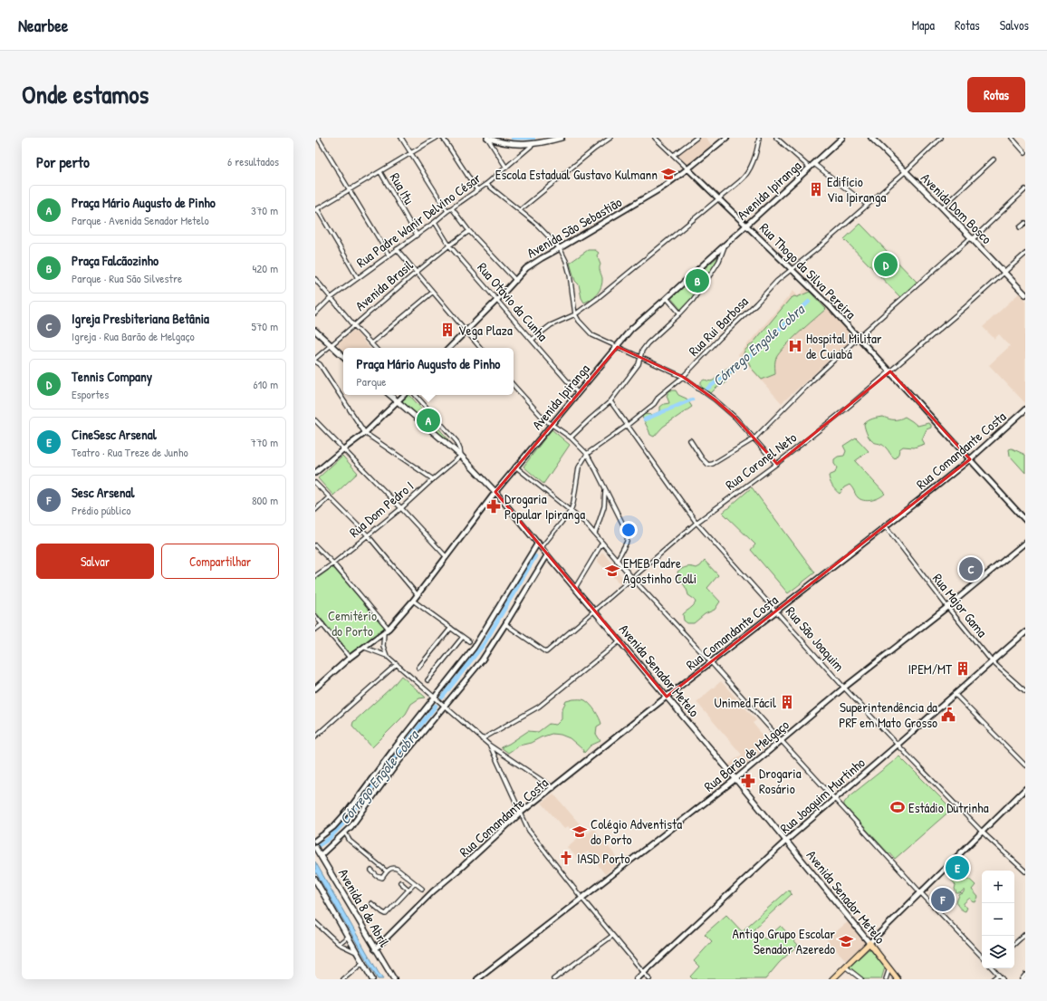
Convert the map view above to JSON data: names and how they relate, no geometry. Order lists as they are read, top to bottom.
{
  "streets": {
    "main road": ["Avenida Dom Bosco", "Avenida Senador Metelo", "Avenida 8 de Abril"],
    "street": [
      "Rua Itu",
      "Avenida Ipiranga",
      "Rua Padre Wanir Delvino César",
      "Avenida São Sebastião",
      "Rua Thogo da Silva Pereira",
      "Avenida Brasil",
      "Rua Otávio da Cunha",
      "Rua Rui Barbosa",
      "Rua Comandante Costa",
      "Rua Coronel Neto",
      "Rua Dom Pedro I",
      "Rua Major Gama",
      "Rua São Joaquim",
      "Rua Barão de Melgaço",
      "Rua Joaquim Murtinho"
    ]
  },
  "crossings": [
    ["Rua Itu", "Rua Padre Wanir Delvino César"],
    ["Avenida Ipiranga", "Rua Thogo da Silva Pereira"],
    ["Avenida Ipiranga", "Rua Otávio da Cunha"],
    ["Avenida Ipiranga", "Avenida Senador Metelo"],
    ["Avenida Dom Bosco", "Rua Rui Barbosa"],
    ["Avenida Dom Bosco", "Rua Coronel Neto"],
    ["Rua Padre Wanir Delvino César", "Rua Otávio da Cunha"],
    ["Avenida São Sebastião", "Rua Thogo da Silva Pereira"],
    ["Avenida São Sebastião", "Rua Otávio da Cunha"],
    ["Rua Thogo da Silva Pereira", "Rua Rui Barbosa"],
    ["Rua Thogo da Silva Pereira", "Rua Comandante Costa"],
    ["Rua Thogo da Silva Pereira", "Rua Coronel Neto"],
    ["Avenida Brasil", "Rua Otávio da Cunha"],
    ["Rua Rui Barbosa", "Rua São Joaquim"],
    ["Rua Rui Barbosa", "Avenida Senador Metelo"],
    ["Rua Comandante Costa", "Rua Major Gama"],
    ["Rua Comandante Costa", "Rua São Joaquim"],
    ["Rua Comandante Costa", "Avenida Senador Metelo"],
    ["Rua Comandante Costa", "Avenida 8 de Abril"],
    ["Rua Coronel Neto", "Rua São Joaquim"],
    ["Rua Coronel Neto", "Avenida Senador Metelo"],
    ["Rua Dom Pedro I", "Avenida Senador Metelo"],
    ["Rua Major Gama", "Rua Barão de Melgaço"],
    ["Rua Major Gama", "Rua Joaquim Murtinho"],
    ["Rua São Joaquim", "Rua Barão de Melgaço"],
    ["Rua São Joaquim", "Rua Joaquim Murtinho"],
    ["Avenida Senador Metelo", "Rua Barão de Melgaço"],
    ["Avenida Senador Metelo", "Rua Joaquim Murtinho"]
  ],
  "water": ["Córrego Engole Cobra"],
  "parks": ["Cemitério do Porto"],
  "places": {
    "school or university": [
      "Escola Estadual Gustavo Kulmann",
      "EMEB Padre Agostinho Colli",
      "Colégio Adventista do Porto",
      "Antigo Grupo Escolar Senador Azeredo"
    ],
    "building": [
      "Edifício Via Ipiranga",
      "Vega Plaza",
      "IPEM/MT",
      "Unimed Fácil"
    ],
    "hospital": ["Hospital Militar de Cuiabá"],
    "pharmacy": ["Drogaria Popular Ipiranga", "Drogaria Rosário"],
    "public building": ["Superintendência da PRF em Mato Grosso"],
    "sports": ["Estádio Dutrinha"],
    "church": ["IASD Porto"]
  },
  "page": {
    "header": "Nearbee",
    "nav": ["Mapa", "Rotas", "Salvos"],
    "title": "Onde estamos",
    "buttons": [
      "Rotas",
      ["Salvar", "Compartilhar"]
    ],
    "heading": ["Por perto", "6 resultados"],
    "list": [
      {
        "mark": "A",
        "name": "Praça Mário Augusto de Pinho",
        "note": "Parque · Avenida Senador Metelo",
        "value": "370 m"
      },
      {
        "mark": "B",
        "name": "Praça Falcãozinho",
        "note": "Parque · Rua São Silvestre",
        "value": "420 m"
      },
      {
        "mark": "C",
        "name": "Igreja Presbiteriana Betânia",
        "note": "Igreja · Rua Barão de Melgaço",
        "value": "570 m"
      },
      {
        "mark": "D",
        "name": "Tennis Company",
        "note": "Esportes",
        "value": "610 m"
      },
      {
        "mark": "E",
        "name": "CineSesc Arsenal",
        "note": "Teatro · Rua Treze de Junho",
        "value": "770 m"
      },
      {
        "mark": "F",
        "name": "Sesc Arsenal",
        "note": "Prédio público",
        "value": "800 m"
      }
    ],
    "pins": [
      "D",
      "B",
      "A",
      "C",
      "E",
      "F"
    ],
    "popup": ["Praça Mário Augusto de Pinho", "Parque"],
    "map_buttons": ["+", "−"]
  }
}
